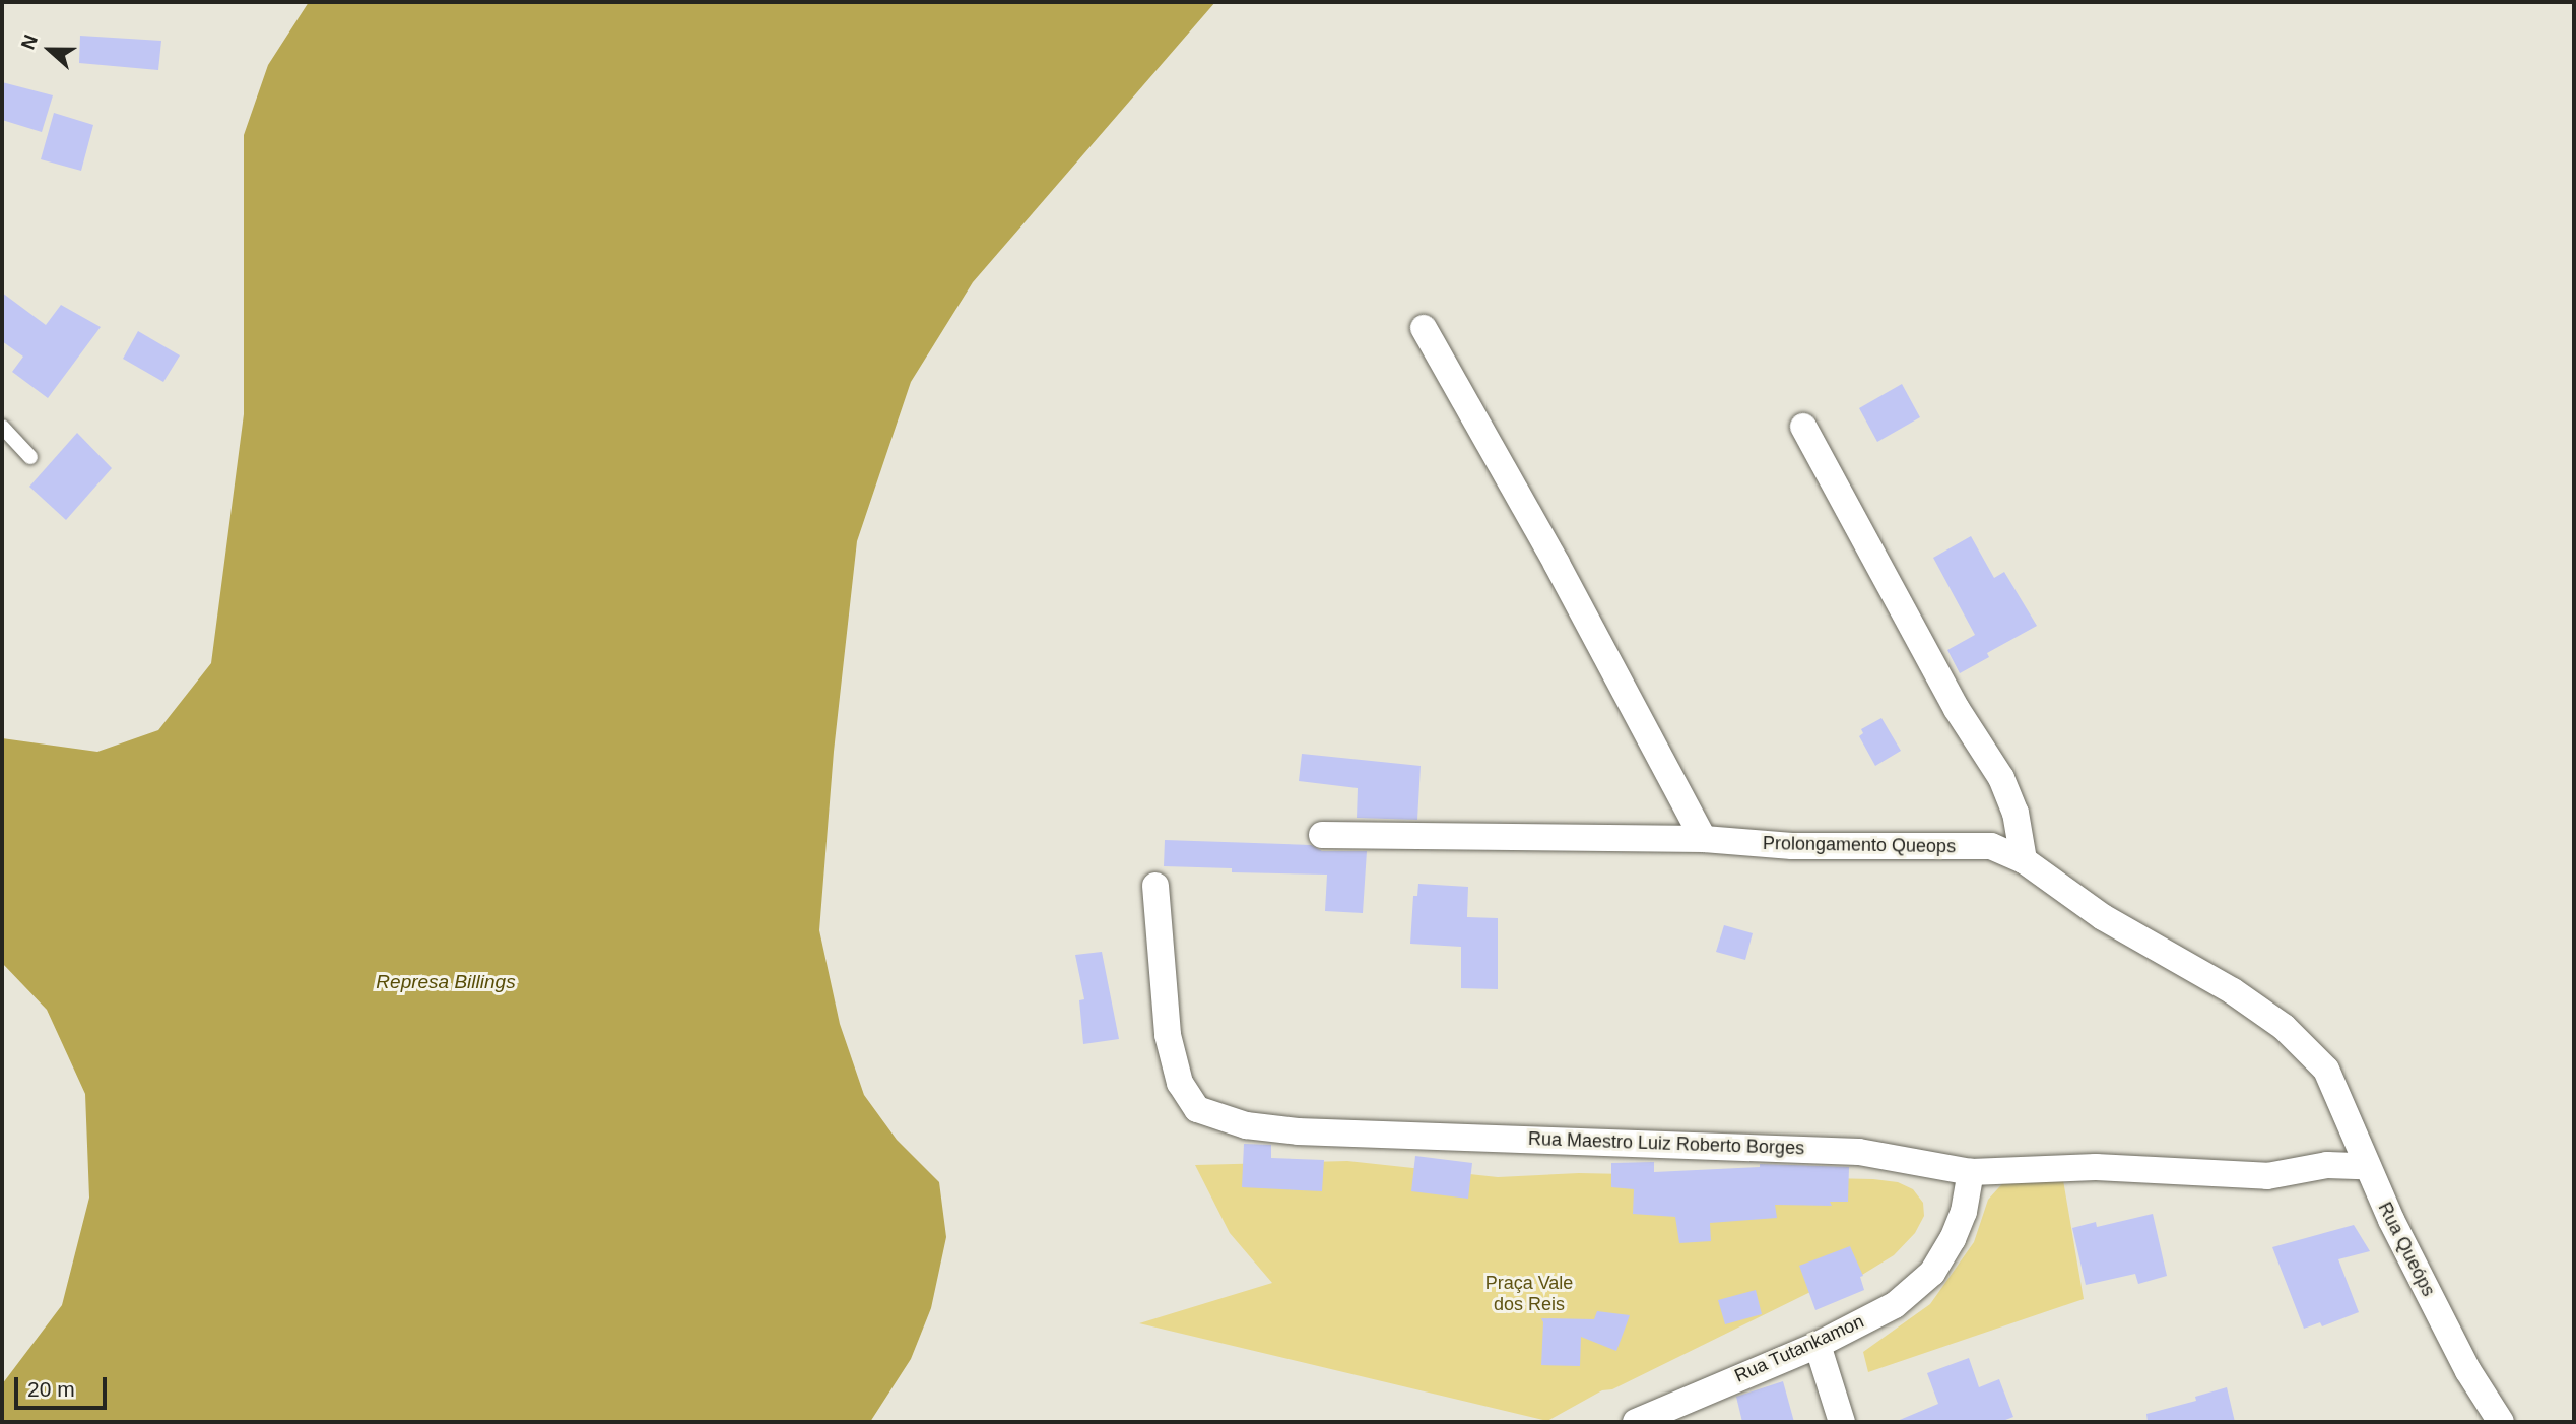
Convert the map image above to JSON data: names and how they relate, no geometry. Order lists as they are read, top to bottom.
{
  "streets": {
    "street": [
      "Prolongamento Queops",
      "Rua Maestro Luiz Roberto Borges",
      "Rua Queóps",
      "Rua Tutankamon"
    ]
  },
  "crossings": [
    ["Prolongamento Queops", "Rua Queóps"],
    ["Rua Maestro Luiz Roberto Borges", "Rua Queóps"],
    ["Rua Maestro Luiz Roberto Borges", "Rua Tutankamon"]
  ],
  "water": ["Represa Billings"],
  "parks": ["Praça Vale dos Reis"],
  "scale_bar": "20 m",
  "north": "left"
}
